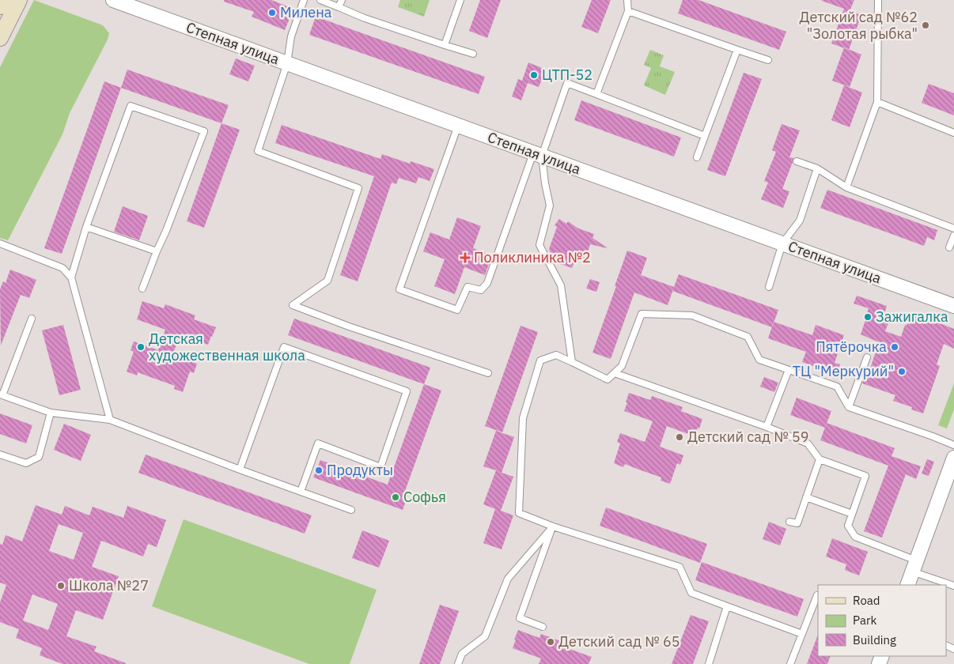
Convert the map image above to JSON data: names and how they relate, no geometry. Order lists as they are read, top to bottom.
{
  "streets": {
    "street": ["Степная улица"]
  },
  "places": {
    "other": [
      "Милена",
      "Детский сад №62 \"Золотая рыбка\"",
      "ЦТП-52",
      "Зажигалка",
      "Детская художественная школа",
      "Пятёрочка",
      "ТЦ \"Меркурий\"",
      "Детский сад № 59",
      "Продукты",
      "Софья",
      "Школа №27",
      "Детский сад № 65"
    ],
    "health": ["Поликлиника №2"]
  },
  "legend": ["Road", "Park", "Building"]
}
